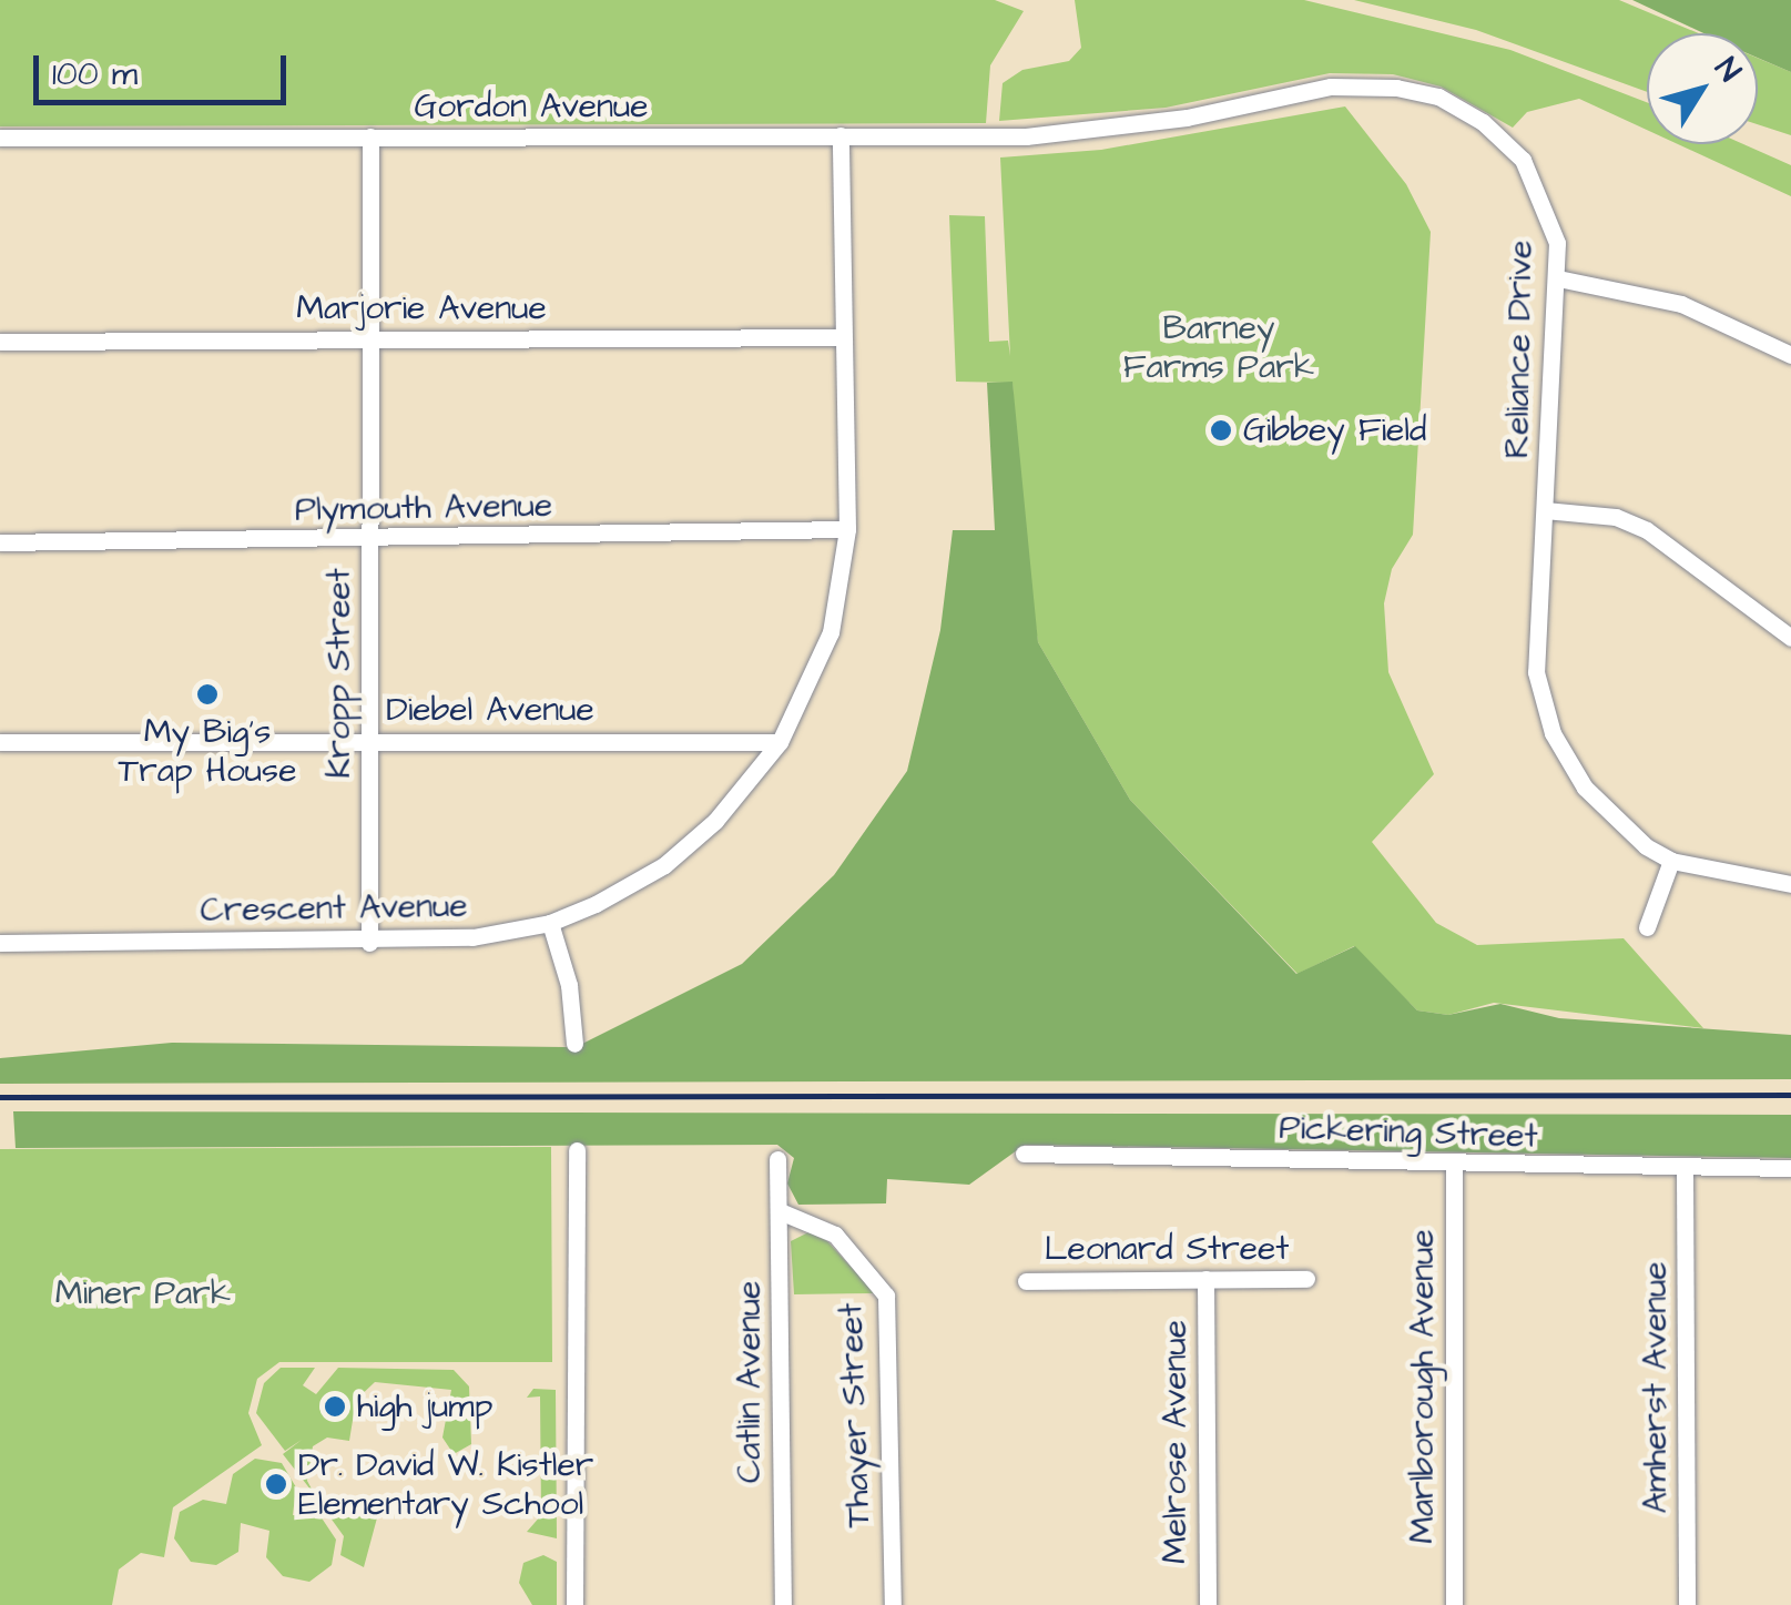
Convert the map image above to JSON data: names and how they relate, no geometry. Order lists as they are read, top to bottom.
{
  "streets": {
    "street": [
      "Gordon Avenue",
      "Marjorie Avenue",
      "Reliance Drive",
      "Plymouth Avenue",
      "Kropp Street",
      "Diebel Avenue",
      "Crescent Avenue",
      "Pickering Street",
      "Leonard Street",
      "Catlin Avenue",
      "Marlborough Avenue",
      "Amherst Avenue",
      "Thayer Street",
      "Melrose Avenue"
    ]
  },
  "crossings": [
    ["Gordon Avenue", "Reliance Drive"],
    ["Gordon Avenue", "Kropp Street"],
    ["Gordon Avenue", "Crescent Avenue"],
    ["Marjorie Avenue", "Kropp Street"],
    ["Marjorie Avenue", "Crescent Avenue"],
    ["Plymouth Avenue", "Kropp Street"],
    ["Plymouth Avenue", "Crescent Avenue"],
    ["Kropp Street", "Diebel Avenue"],
    ["Kropp Street", "Crescent Avenue"],
    ["Diebel Avenue", "Crescent Avenue"],
    ["Pickering Street", "Marlborough Avenue"],
    ["Pickering Street", "Amherst Avenue"],
    ["Leonard Street", "Melrose Avenue"],
    ["Catlin Avenue", "Thayer Street"]
  ],
  "parks": ["Barney Farms Park", "Miner Park"],
  "places": [
    "Gibbey Field",
    "My Big's Trap House",
    "high jump",
    "Dr. David W. Kistler Elementary School"
  ],
  "scale_bar": "100 m",
  "north": "top right"
}
